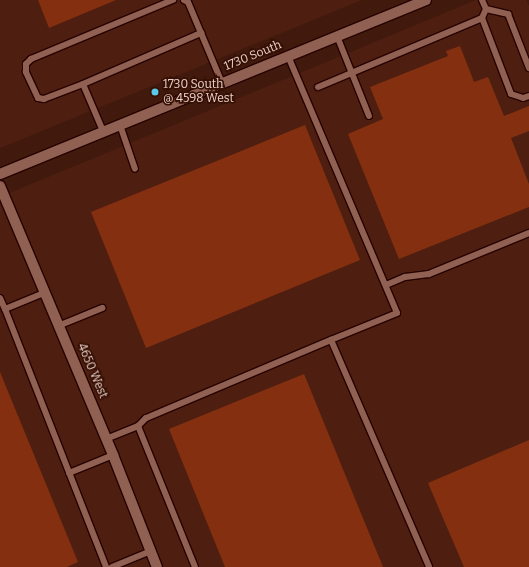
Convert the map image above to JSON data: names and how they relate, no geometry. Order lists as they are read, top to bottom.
{
  "streets": {
    "street": ["1730 South", "4650 West"]
  },
  "places": ["1730 South @ 4598 West"]
}
